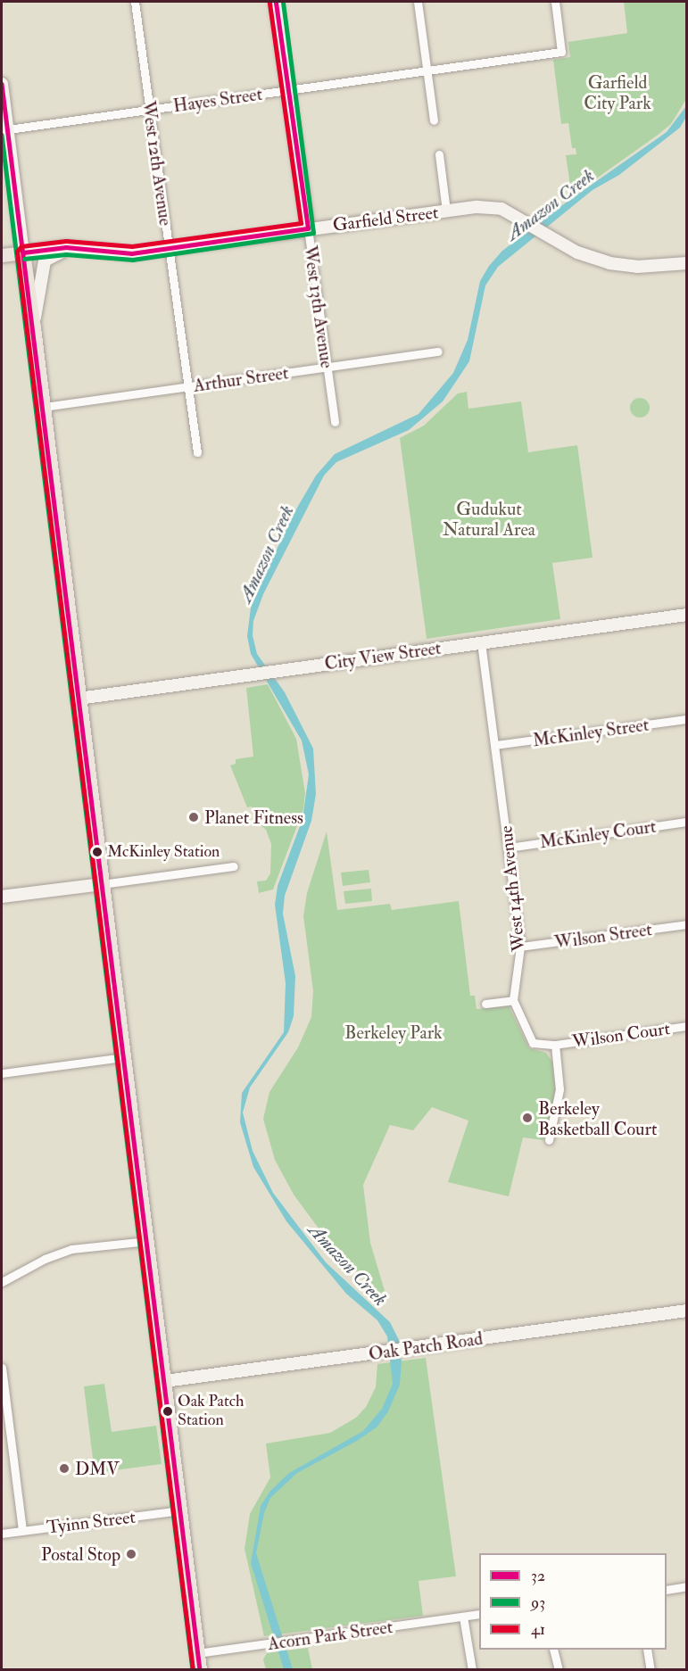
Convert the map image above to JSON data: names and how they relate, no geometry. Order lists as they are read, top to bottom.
{
  "streets": {
    "main road": ["Garfield Street"],
    "street": [
      "Hayes Street",
      "West 12th Avenue",
      "West 13th Avenue",
      "Arthur Street",
      "City View Street",
      "McKinley Street",
      "McKinley Court",
      "West 14th Avenue",
      "Wilson Street",
      "Wilson Court",
      "Oak Patch Road",
      "Tyinn Street",
      "Acorn Park Street"
    ]
  },
  "crossings": [
    ["Hayes Street", "West 12th Avenue"],
    ["Hayes Street", "West 13th Avenue"],
    ["West 12th Avenue", "Garfield Street"],
    ["West 12th Avenue", "Arthur Street"],
    ["Garfield Street", "West 13th Avenue"],
    ["West 13th Avenue", "Arthur Street"],
    ["City View Street", "West 14th Avenue"],
    ["McKinley Street", "West 14th Avenue"],
    ["McKinley Court", "West 14th Avenue"],
    ["West 14th Avenue", "Wilson Street"]
  ],
  "water": ["Amazon Creek"],
  "parks": ["Garfield City Park", "Gudukut Natural Area", "Berkeley Park"],
  "places": [
    "Planet Fitness",
    "McKinley Station",
    "Berkeley Basketball Court",
    "Oak Patch Station",
    "DMV",
    "Postal Stop"
  ],
  "lines": ["transit line 32", "transit line 93", "transit line 41"],
  "legend": ["32", "93", "41"]
}
